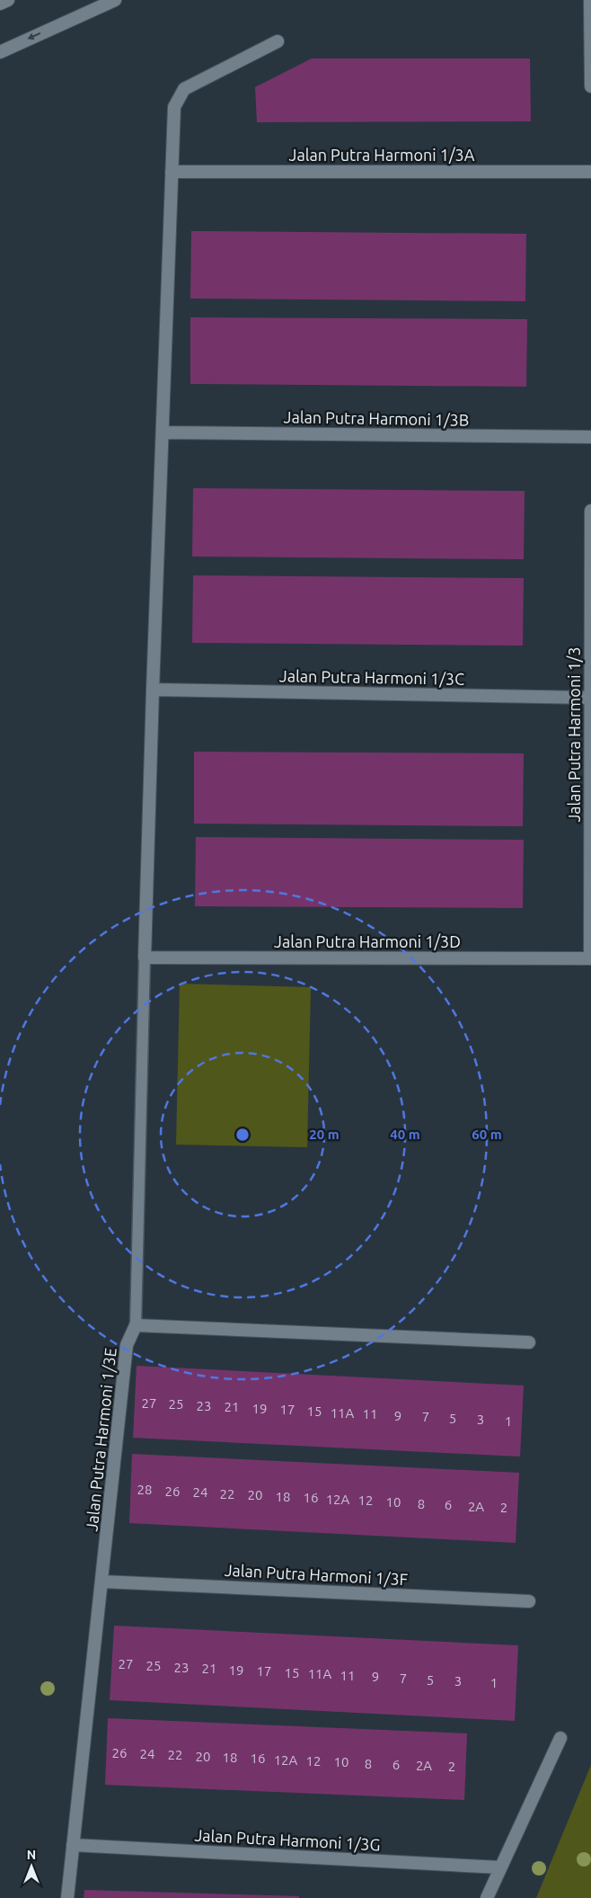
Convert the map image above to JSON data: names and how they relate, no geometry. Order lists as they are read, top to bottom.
{
  "streets": {
    "street": [
      "Jalan Putra Harmoni 1/3A",
      "Jalan Putra Harmoni 1/3B",
      "Jalan Putra Harmoni 1/3C",
      "Jalan Putra Harmoni 1/3",
      "Jalan Putra Harmoni 1/3D",
      "Jalan Putra Harmoni 1/3E",
      "Jalan Putra Harmoni 1/3F",
      "Jalan Putra Harmoni 1/3G"
    ]
  },
  "crossings": [
    ["Jalan Putra Harmoni 1/3C", "Jalan Putra Harmoni 1/3"],
    ["Jalan Putra Harmoni 1/3", "Jalan Putra Harmoni 1/3D"],
    ["Jalan Putra Harmoni 1/3E", "Jalan Putra Harmoni 1/3F"],
    ["Jalan Putra Harmoni 1/3E", "Jalan Putra Harmoni 1/3G"]
  ],
  "house_numbers": [
    "27",
    "25",
    "23",
    "21",
    "19",
    "17",
    "15",
    "11A",
    "11",
    "9",
    "7",
    "5",
    "3",
    "1",
    "28",
    "26",
    "24",
    "22",
    "20",
    "18",
    "16",
    "12A",
    "12",
    "10",
    "8",
    "6",
    "2A",
    "2",
    "27",
    "25",
    "23",
    "21",
    "19",
    "17",
    "15",
    "11A",
    "11",
    "9",
    "7",
    "5",
    "3",
    "1",
    "26",
    "24",
    "22",
    "20",
    "18",
    "16",
    "12A",
    "12",
    "10",
    "8",
    "6",
    "2A",
    "2"
  ],
  "north": "top",
  "rings": ["20 m", "40 m", "60 m"]
}
